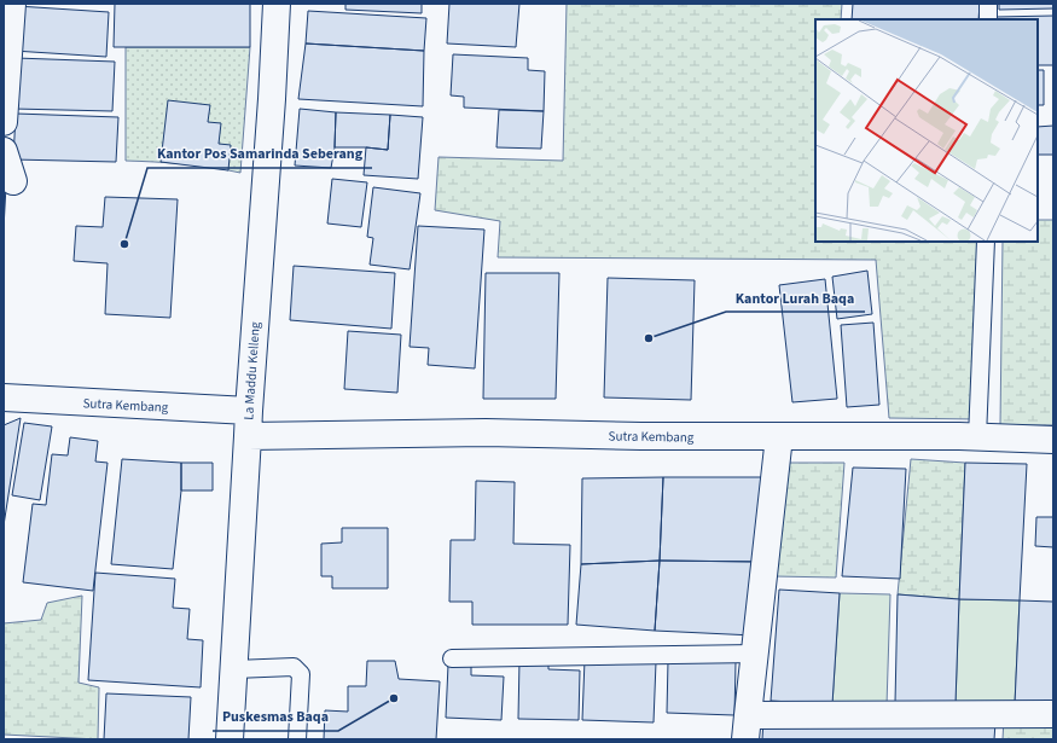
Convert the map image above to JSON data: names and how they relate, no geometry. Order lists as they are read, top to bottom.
{
  "streets": {
    "street": ["La Maddu Kelleng", "Sutra Kembang"]
  },
  "crossings": [
    ["La Maddu Kelleng", "Sutra Kembang"]
  ],
  "places": ["Kantor Pos Samarinda Seberang", "Kantor Lurah Baqa", "Puskesmas Baqa"]
}
